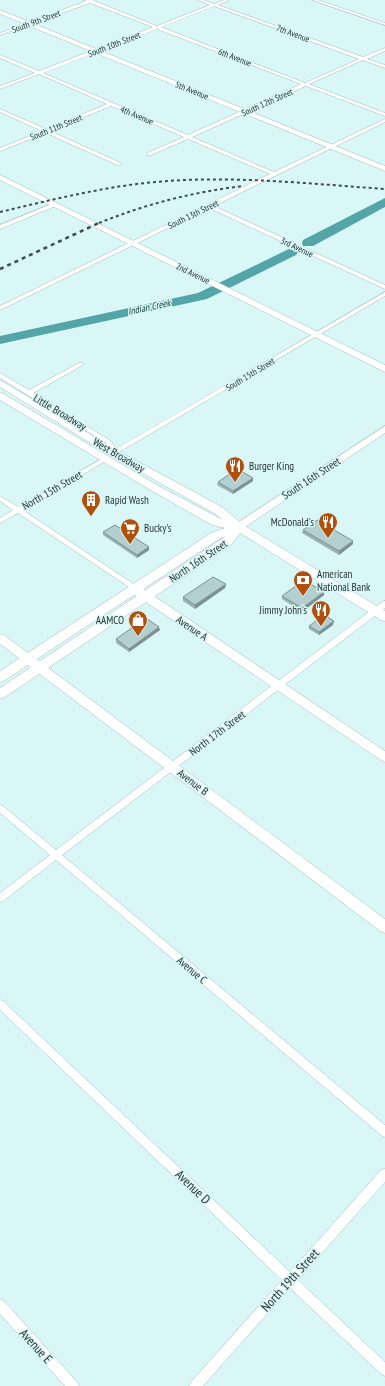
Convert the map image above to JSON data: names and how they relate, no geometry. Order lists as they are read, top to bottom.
{
  "streets": {
    "main road": ["West Broadway", "North 16th Street"],
    "street": [
      "South 9th Street",
      "7th Avenue",
      "South 10th Street",
      "6th Avenue",
      "5th Avenue",
      "South 12th Street",
      "4th Avenue",
      "South 11th Street",
      "South 13th Street",
      "3rd Avenue",
      "2nd Avenue",
      "South 15th Street",
      "Little Broadway",
      "South 16th Street",
      "North 15th Street",
      "Avenue A",
      "North 17th Street",
      "Avenue B",
      "Avenue C",
      "Avenue D",
      "North 19th Street",
      "Avenue E"
    ]
  },
  "crossings": [
    ["South 9th Street", "6th Avenue"],
    ["South 9th Street", "5th Avenue"],
    ["7th Avenue", "South 10th Street"],
    ["7th Avenue", "South 12th Street"],
    ["South 10th Street", "6th Avenue"],
    ["South 10th Street", "5th Avenue"],
    ["South 10th Street", "4th Avenue"],
    ["6th Avenue", "South 12th Street"],
    ["5th Avenue", "South 12th Street"],
    ["5th Avenue", "South 13th Street"],
    ["South 12th Street", "4th Avenue"],
    ["4th Avenue", "South 11th Street"],
    ["4th Avenue", "South 13th Street"],
    ["South 13th Street", "3rd Avenue"],
    ["South 13th Street", "2nd Avenue"],
    ["2nd Avenue", "South 15th Street"],
    ["South 15th Street", "Little Broadway"],
    ["South 15th Street", "West Broadway"],
    ["Little Broadway", "West Broadway"],
    ["West Broadway", "South 16th Street"],
    ["West Broadway", "North 15th Street"],
    ["West Broadway", "North 16th Street"],
    ["West Broadway", "North 17th Street"],
    ["South 16th Street", "North 16th Street"],
    ["North 15th Street", "Avenue A"],
    ["North 16th Street", "Avenue A"],
    ["North 16th Street", "Avenue B"],
    ["Avenue A", "North 17th Street"],
    ["North 17th Street", "Avenue B"],
    ["North 17th Street", "Avenue C"],
    ["Avenue D", "North 19th Street"]
  ],
  "water": ["Indian Creek"],
  "places": {
    "restaurant": ["Burger King", "McDonald's", "Jimmy John's"],
    "building": ["Rapid Wash"],
    "supermarket": ["Bucky's"],
    "bank": ["American National Bank"],
    "shop": ["AAMCO"]
  }
}
